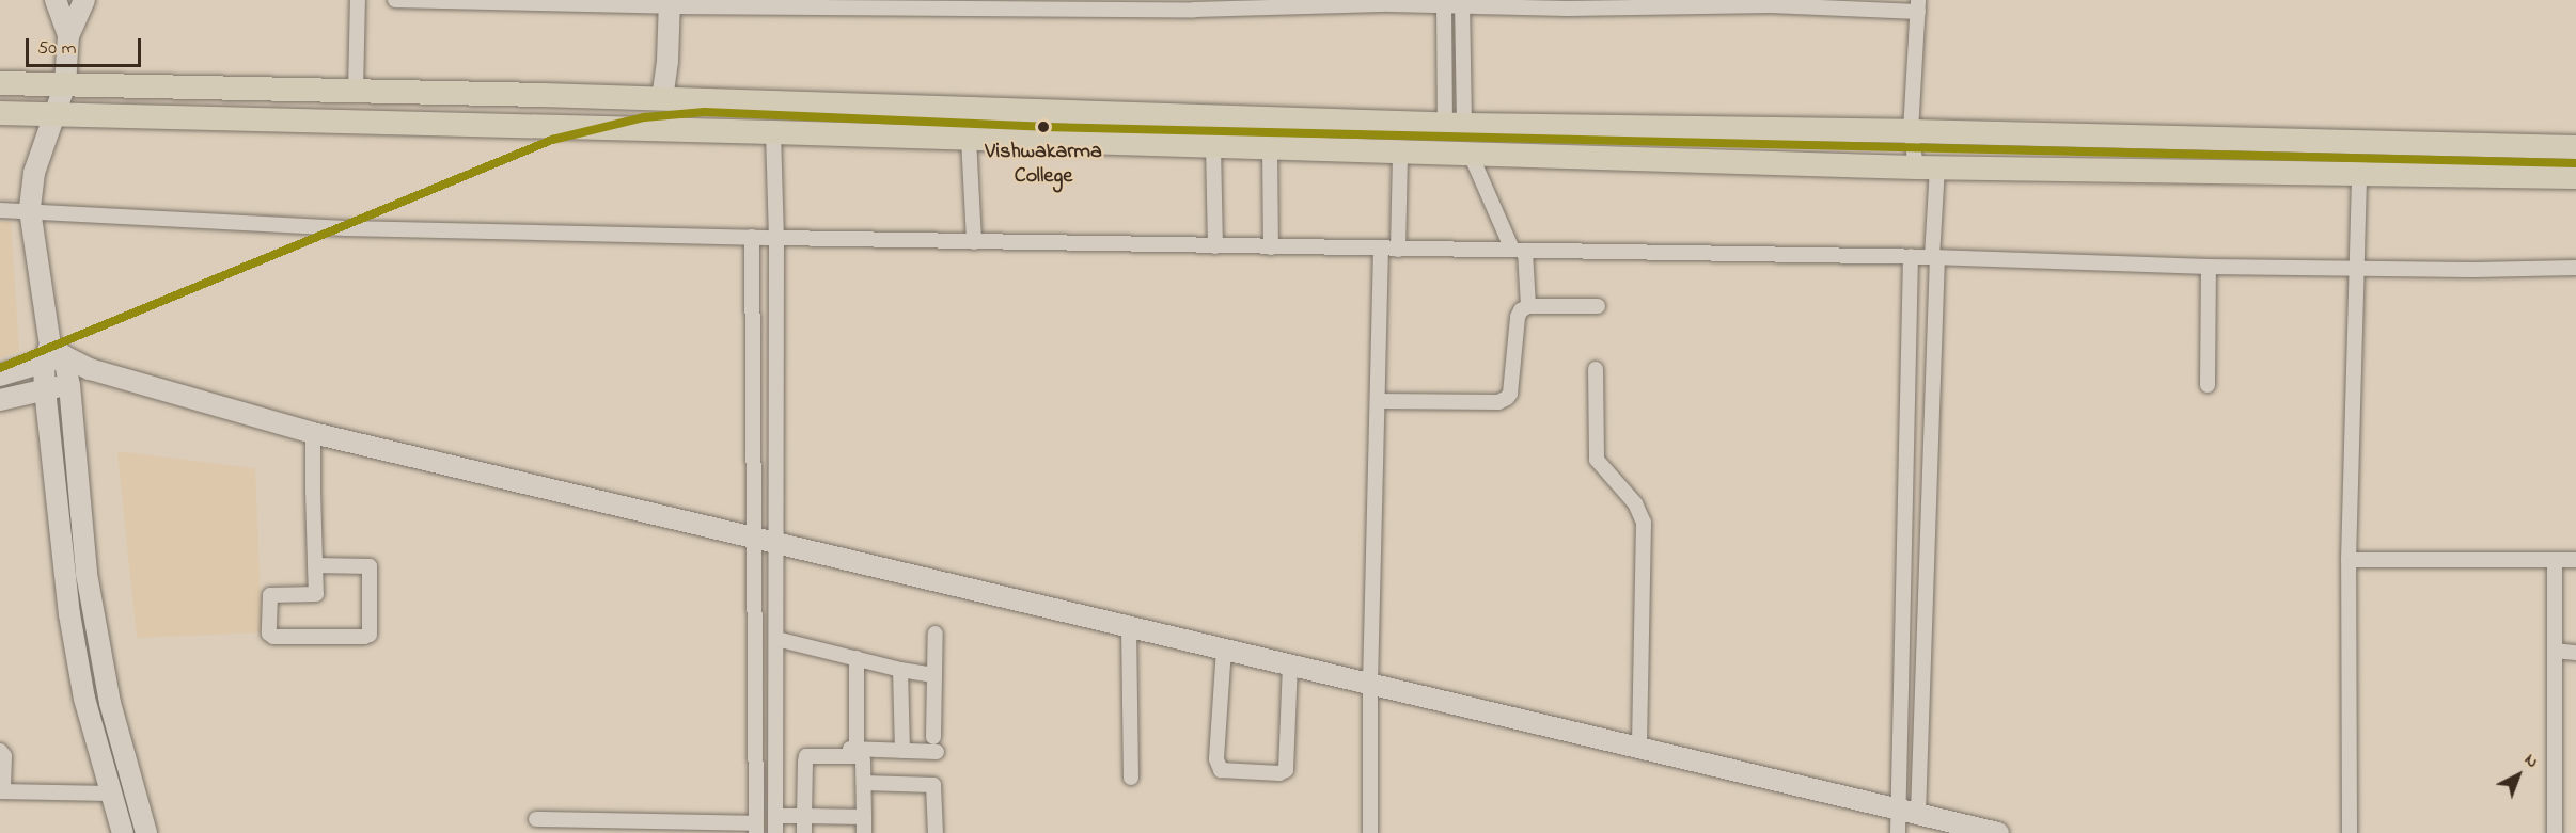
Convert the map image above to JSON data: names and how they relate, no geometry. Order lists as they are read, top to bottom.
{
  "places": ["Vishwakarma College"],
  "scale_bar": "50 m",
  "north": "top right"
}
